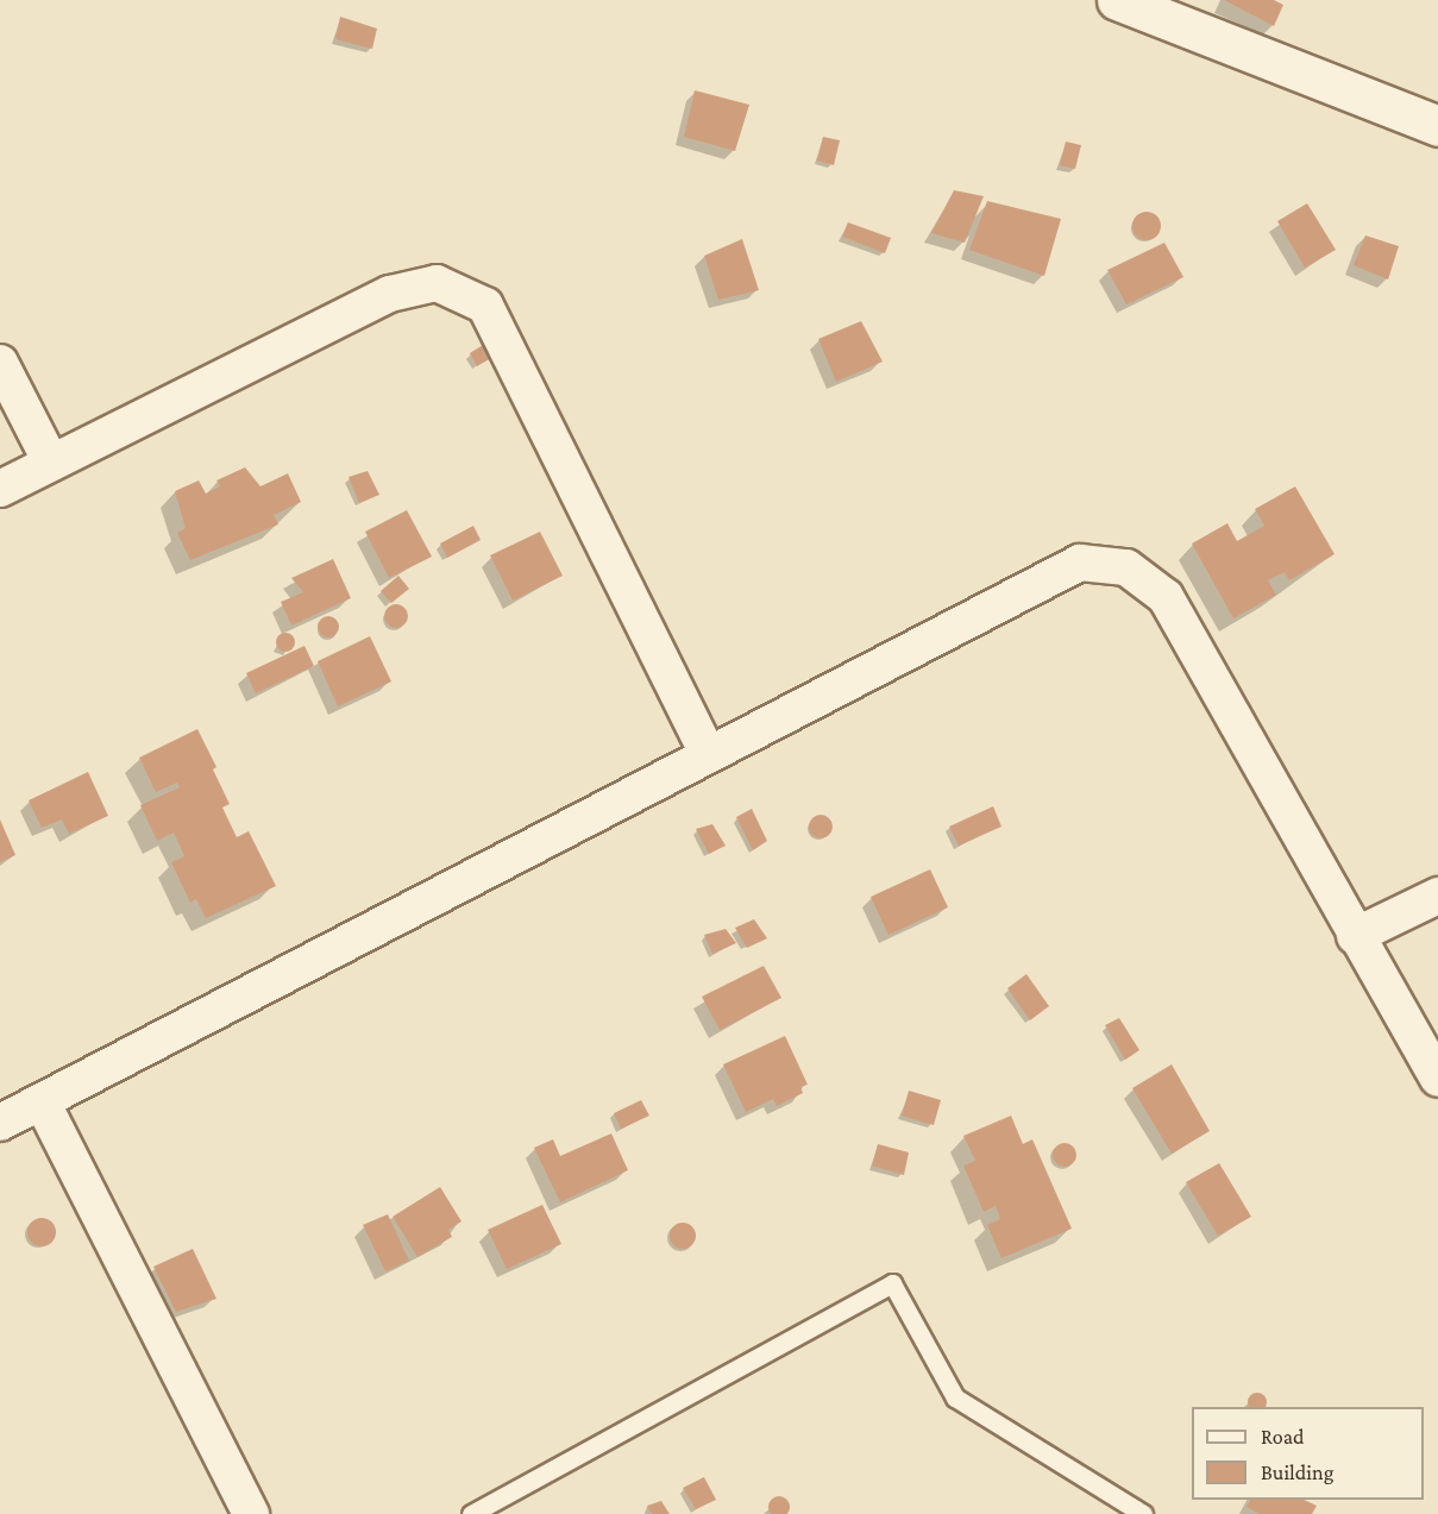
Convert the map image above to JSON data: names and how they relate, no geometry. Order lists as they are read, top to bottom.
{
  "legend": ["Road", "Building"]
}
